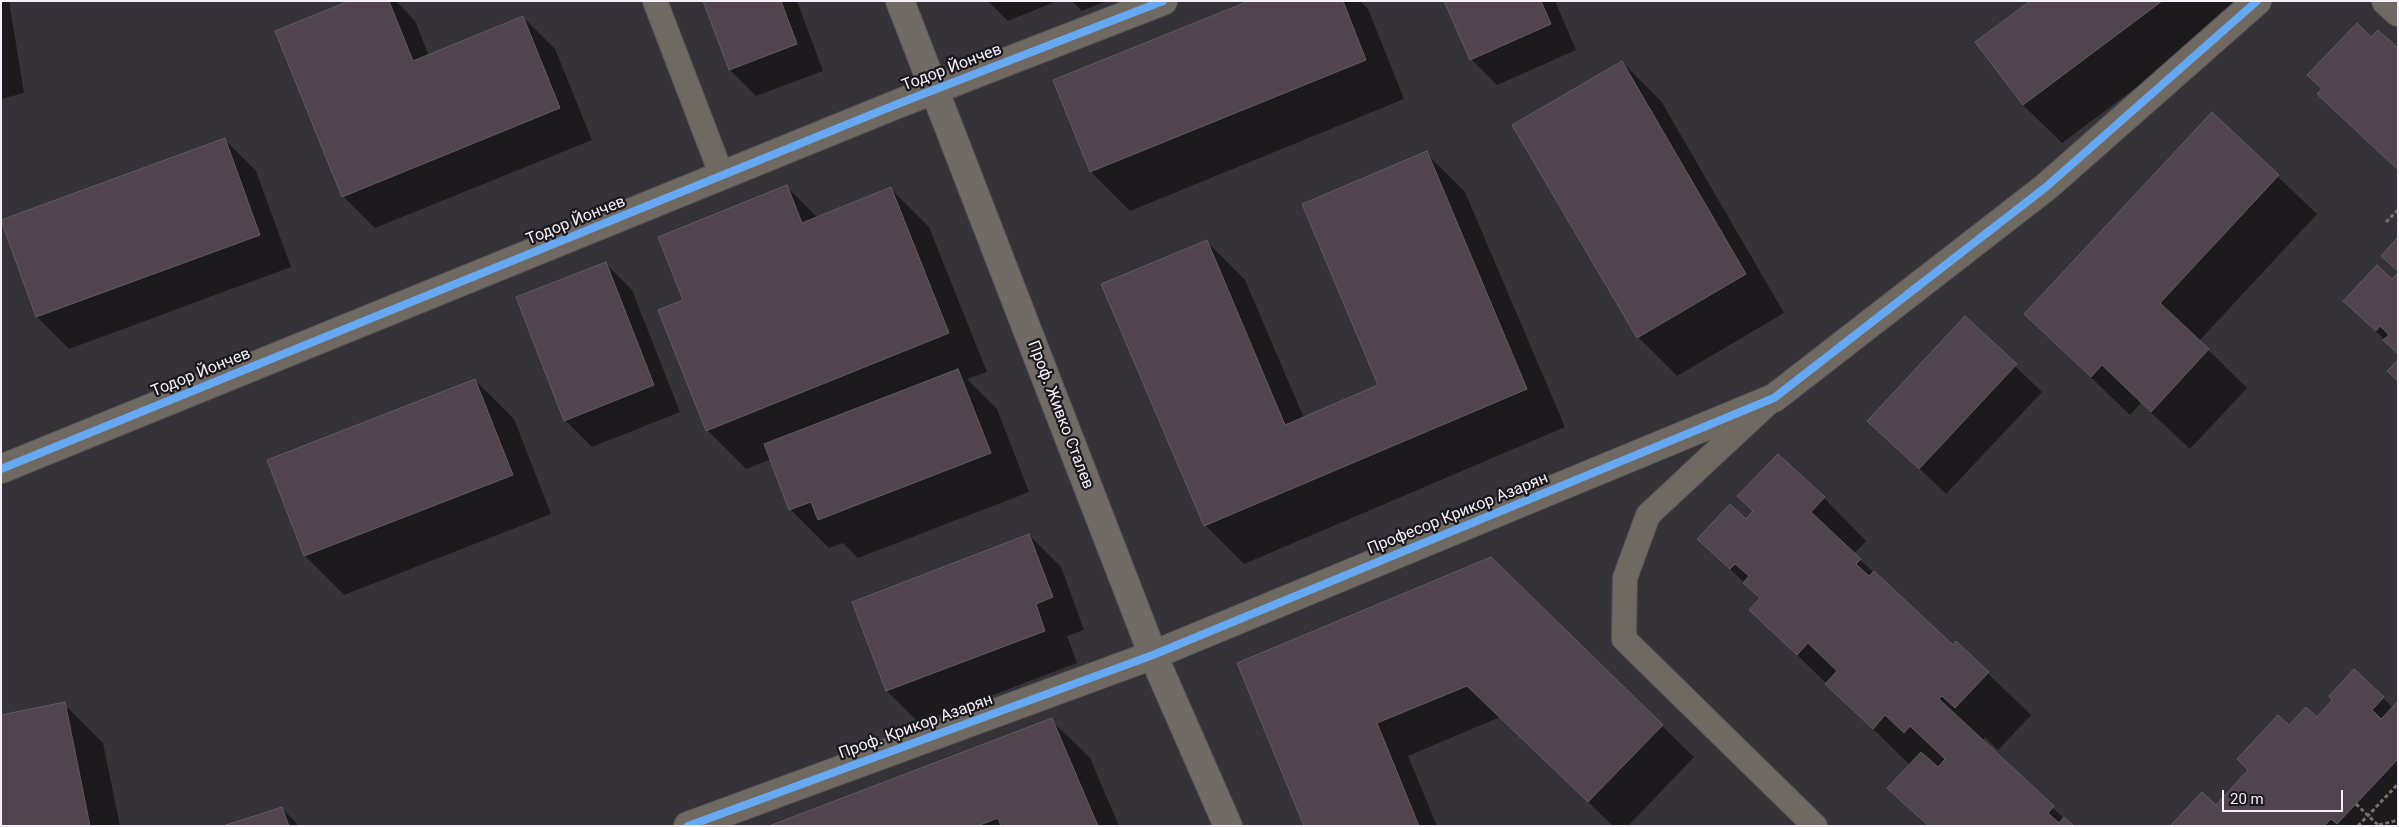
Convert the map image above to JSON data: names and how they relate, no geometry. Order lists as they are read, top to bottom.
{
  "streets": {
    "street": [
      "Тодор Йончев",
      "Проф. Живко Сталев",
      "Професор Крикор Азарян",
      "Проф. Крикор Азарян"
    ]
  },
  "crossings": [
    ["Тодор Йончев", "Проф. Живко Сталев"],
    ["Проф. Живко Сталев", "Професор Крикор Азарян"],
    ["Проф. Живко Сталев", "Проф. Крикор Азарян"],
    ["Професор Крикор Азарян", "Проф. Крикор Азарян"]
  ],
  "scale_bar": "20 m"
}
